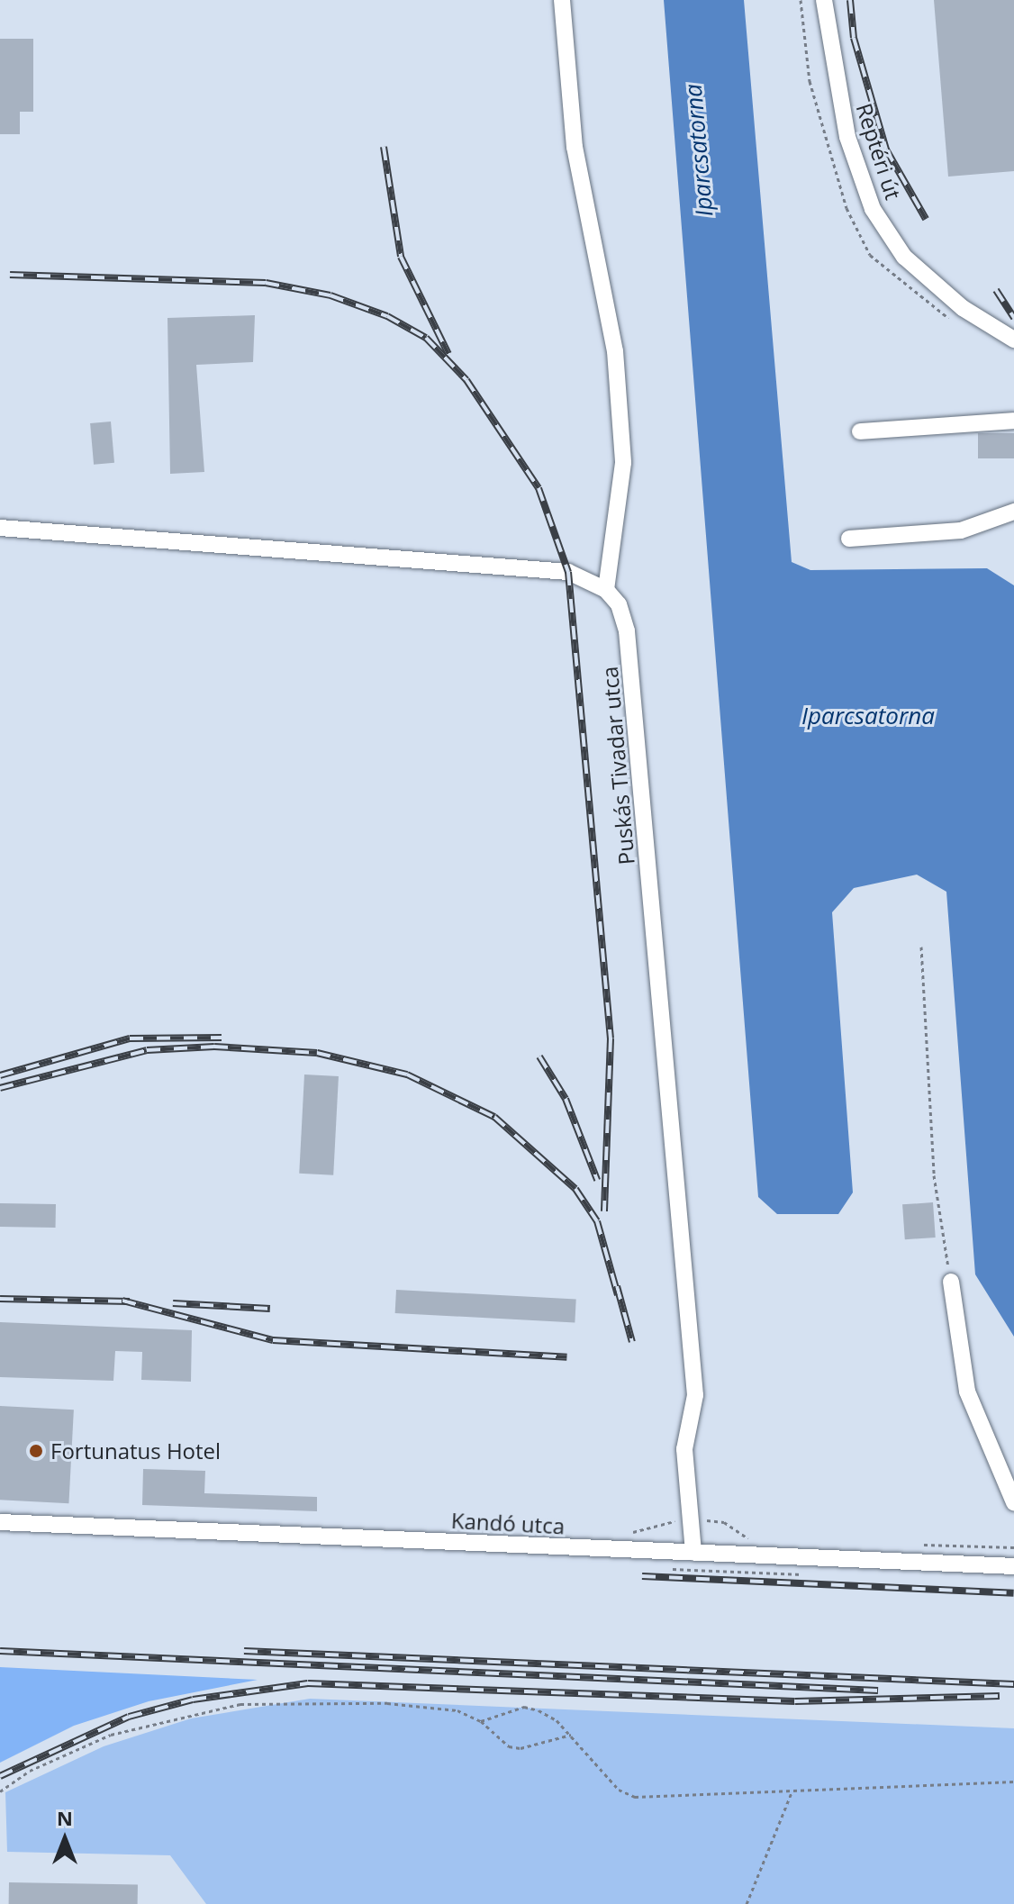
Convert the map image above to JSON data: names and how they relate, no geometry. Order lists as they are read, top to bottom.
{
  "streets": {
    "street": ["Reptéri út", "Puskás Tivadar utca", "Kandó utca"]
  },
  "crossings": [
    ["Puskás Tivadar utca", "Kandó utca"]
  ],
  "water": ["Iparcsatorna"],
  "places": ["Fortunatus Hotel"],
  "north": "top"
}
